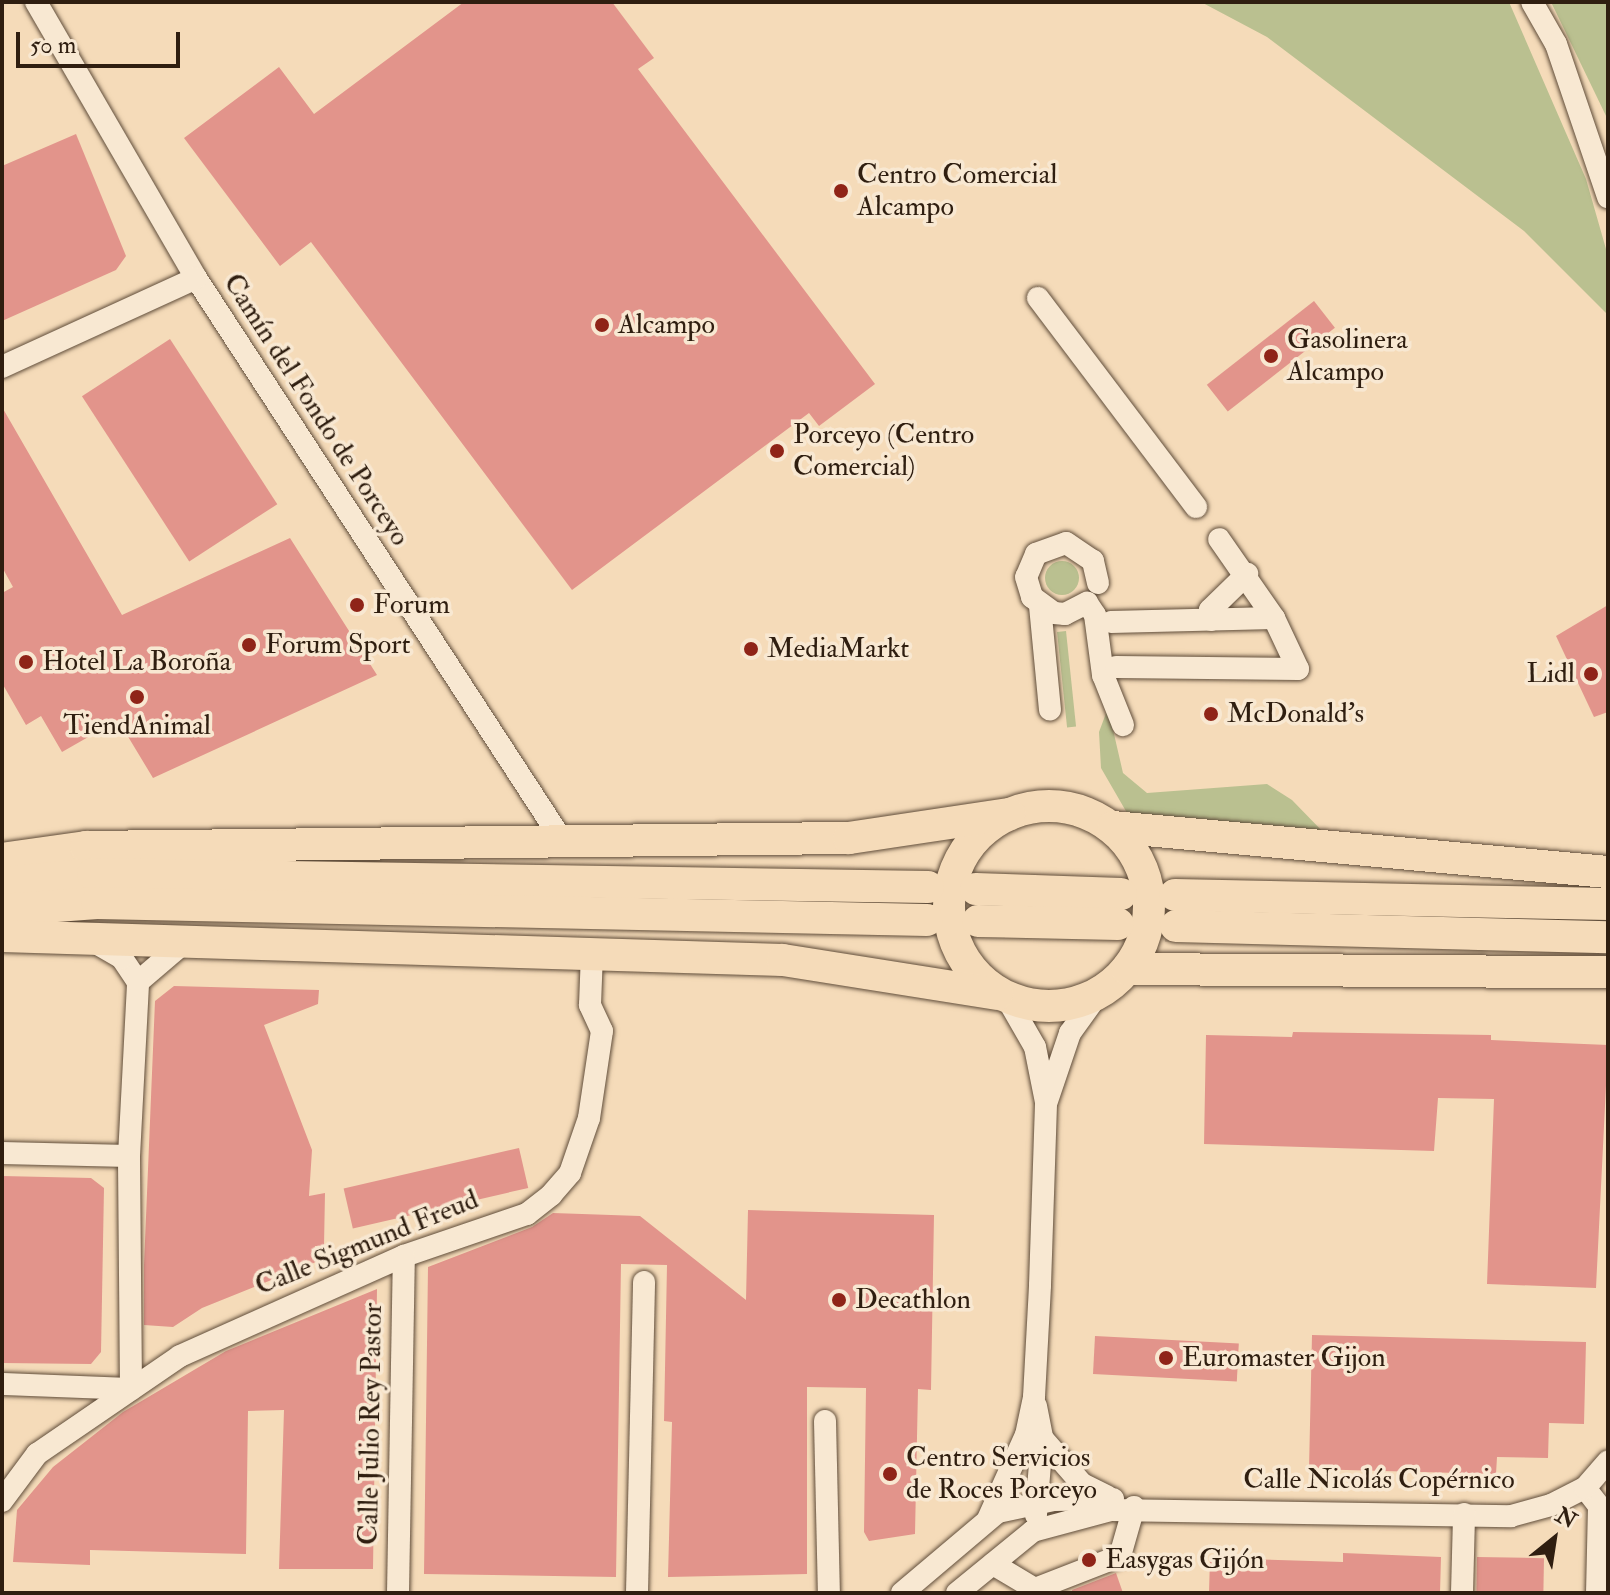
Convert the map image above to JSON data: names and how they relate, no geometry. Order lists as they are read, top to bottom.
{
  "streets": {
    "street": [
      "Camín del Fondo de Porceyo",
      "Calle Sigmund Freud",
      "Calle Julio Rey Pastor",
      "Calle Nicolás Copérnico"
    ]
  },
  "crossings": [
    ["Calle Sigmund Freud", "Calle Julio Rey Pastor"]
  ],
  "places": [
    "Centro Comercial Alcampo",
    "Alcampo",
    "Gasolinera Alcampo",
    "Porceyo (Centro Comercial)",
    "Forum",
    "Forum Sport",
    "MediaMarkt",
    "Hotel La Boroña",
    "Lidl",
    "TiendAnimal",
    "McDonald's",
    "Decathlon",
    "Euromaster Gijon",
    "Centro Servicios de Roces Porceyo",
    "Easygas Gijón"
  ],
  "scale_bar": "50 m",
  "north": "top right"
}
